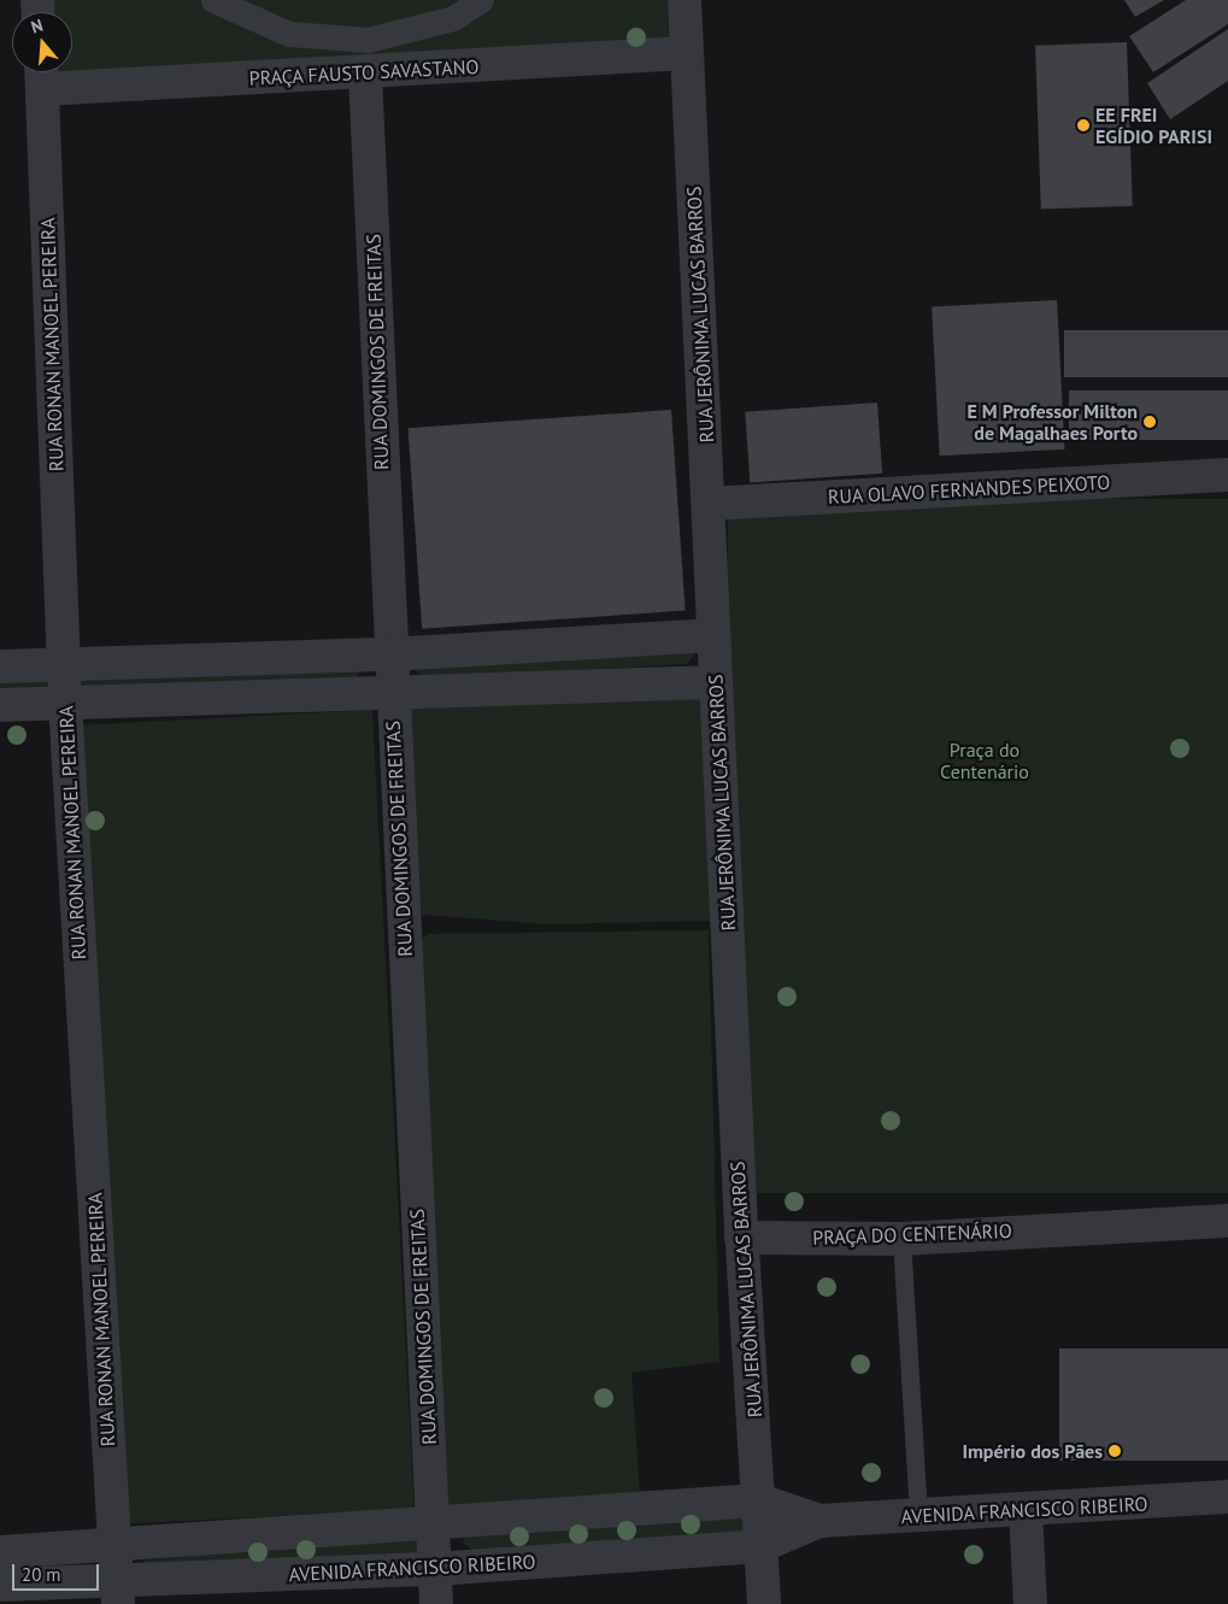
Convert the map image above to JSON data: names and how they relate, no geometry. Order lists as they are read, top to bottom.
{
  "streets": {
    "street": [
      "PRAÇA FAUSTO SAVASTANO",
      "RUA JERÔNIMA LUCAS BARROS",
      "RUA RONAN MANOEL PEREIRA",
      "RUA DOMINGOS DE FREITAS",
      "RUA OLAVO FERNANDES PEIXOTO",
      "PRAÇA DO CENTENÁRIO",
      "AVENIDA FRANCISCO RIBEIRO"
    ]
  },
  "crossings": [
    ["PRAÇA FAUSTO SAVASTANO", "RUA JERÔNIMA LUCAS BARROS"],
    ["PRAÇA FAUSTO SAVASTANO", "RUA RONAN MANOEL PEREIRA"],
    ["PRAÇA FAUSTO SAVASTANO", "RUA DOMINGOS DE FREITAS"],
    ["RUA JERÔNIMA LUCAS BARROS", "RUA OLAVO FERNANDES PEIXOTO"],
    ["RUA JERÔNIMA LUCAS BARROS", "PRAÇA DO CENTENÁRIO"],
    ["RUA JERÔNIMA LUCAS BARROS", "AVENIDA FRANCISCO RIBEIRO"],
    ["RUA RONAN MANOEL PEREIRA", "AVENIDA FRANCISCO RIBEIRO"],
    ["RUA DOMINGOS DE FREITAS", "AVENIDA FRANCISCO RIBEIRO"]
  ],
  "parks": ["Praça do Centenário"],
  "places": ["EE FREI EGÍDIO PARISI", "E M Professor Milton de Magalhaes Porto", "Império dos Pães"],
  "scale_bar": "20 m",
  "north": "top"
}
